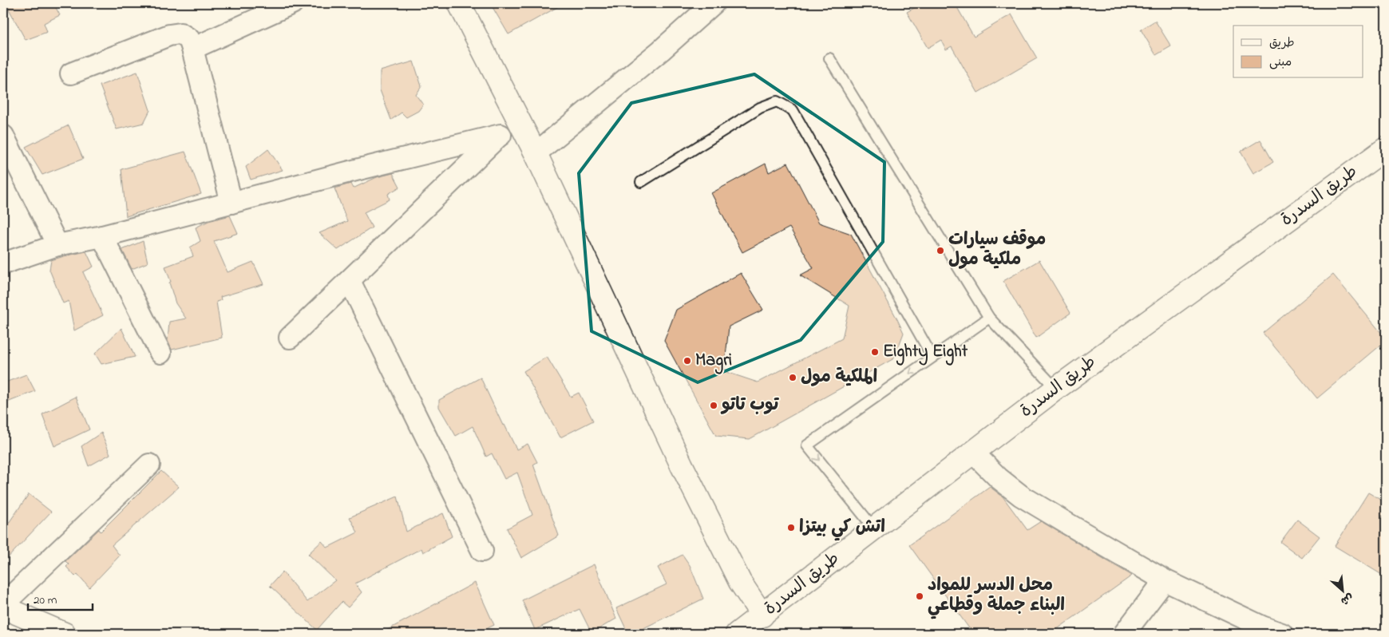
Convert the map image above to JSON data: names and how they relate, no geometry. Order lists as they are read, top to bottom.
{
  "streets": {
    "main road": ["طريق السدرة"]
  },
  "places": [
    "موقف سيارات ملكية مول",
    "Eighty Eight",
    "Magri",
    "الملكية مول",
    "توب تاتو",
    "اتش كي بيتزا",
    "محل الدسر للمواد البناء جملة وقطاعي"
  ],
  "legend": ["طريق", "مبنى"],
  "scale_bar": "20 m",
  "north": "bottom right"
}
